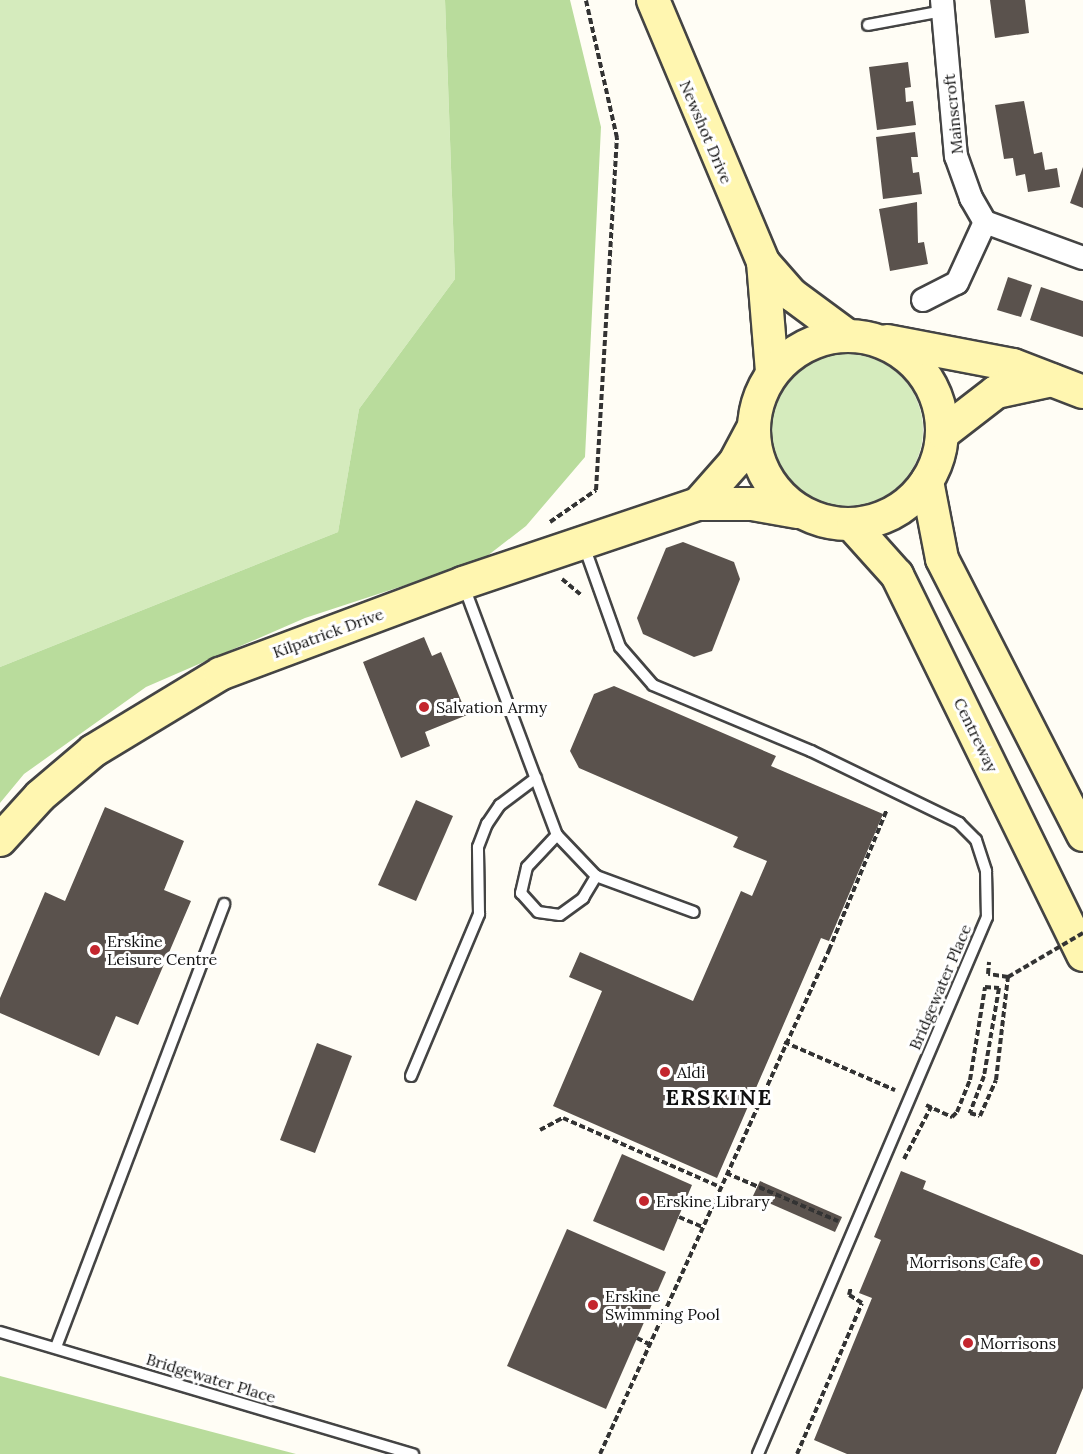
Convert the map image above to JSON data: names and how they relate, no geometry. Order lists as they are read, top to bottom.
{
  "streets": {
    "street": [
      "Mainscroft",
      "Newshot Drive",
      "Kilpatrick Drive",
      "Centreway"
    ],
    "lane": ["Bridgewater Place"]
  },
  "crossings": [
    ["Newshot Drive", "Kilpatrick Drive"],
    ["Newshot Drive", "Centreway"],
    ["Kilpatrick Drive", "Centreway"],
    ["Kilpatrick Drive", "Bridgewater Place"]
  ],
  "districts": ["ERSKINE"],
  "places": [
    "Salvation Army",
    "Erskine Leisure Centre",
    "Aldi",
    "Erskine Library",
    "Morrisons Cafe",
    "Erskine Swimming Pool",
    "Morrisons"
  ]
}
